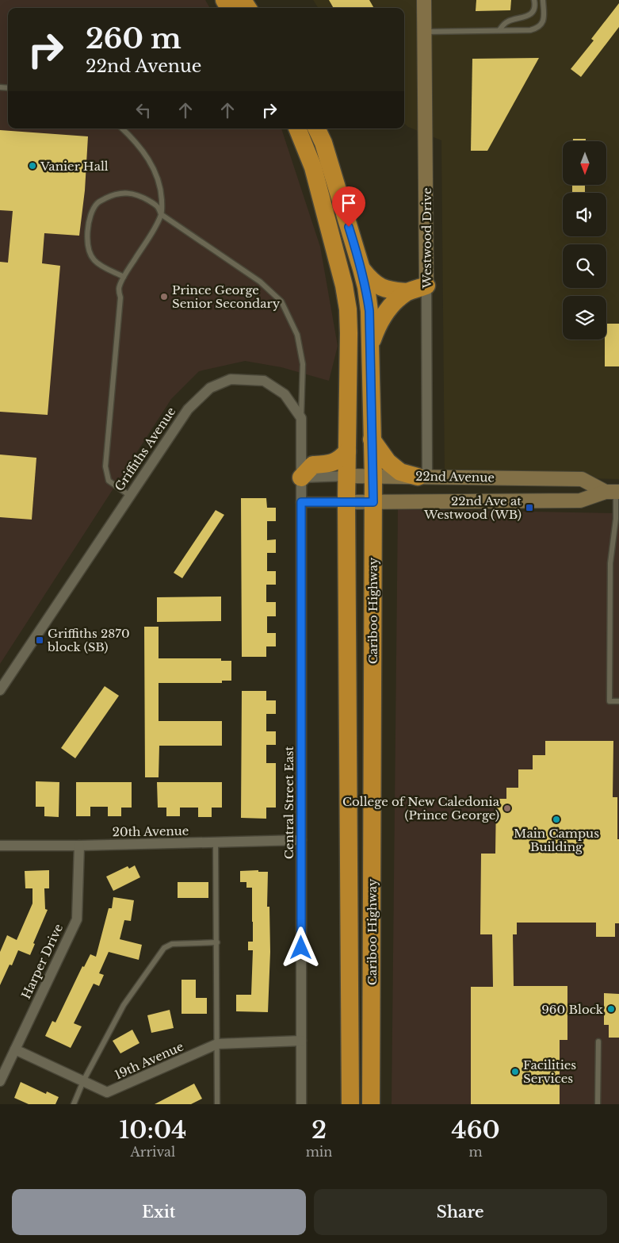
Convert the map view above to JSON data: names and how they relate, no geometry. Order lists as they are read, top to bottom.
{
  "streets": {
    "highway": ["Cariboo Highway"],
    "street": [
      "Westwood Drive",
      "Griffiths Avenue",
      "22nd Avenue",
      "Central Street East",
      "20th Avenue",
      "Harper Drive",
      "19th Avenue"
    ]
  },
  "crossings": [
    ["Westwood Drive", "22nd Avenue"],
    ["22nd Avenue", "Cariboo Highway"],
    ["22nd Avenue", "Central Street East"],
    ["Central Street East", "20th Avenue"],
    ["Central Street East", "19th Avenue"],
    ["20th Avenue", "Harper Drive"],
    ["Harper Drive", "19th Avenue"]
  ],
  "places": {
    "other": [
      "Vanier Hall",
      "Prince George Senior Secondary",
      "College of New Caledonia (Prince George)",
      "Main Campus Building",
      "960 Block",
      "Facilities Services"
    ],
    "transit": ["22nd Ave at Westwood (WB)", "Griffiths 2870 block (SB)"]
  },
  "north": "bottom",
  "page": {
    "turn": ["260 m", "22nd Avenue"],
    "eta": [
      "10:04",
      "Arrival",
      "2",
      "min",
      "460",
      "m"
    ],
    "buttons": ["Exit", "Share"]
  }
}
